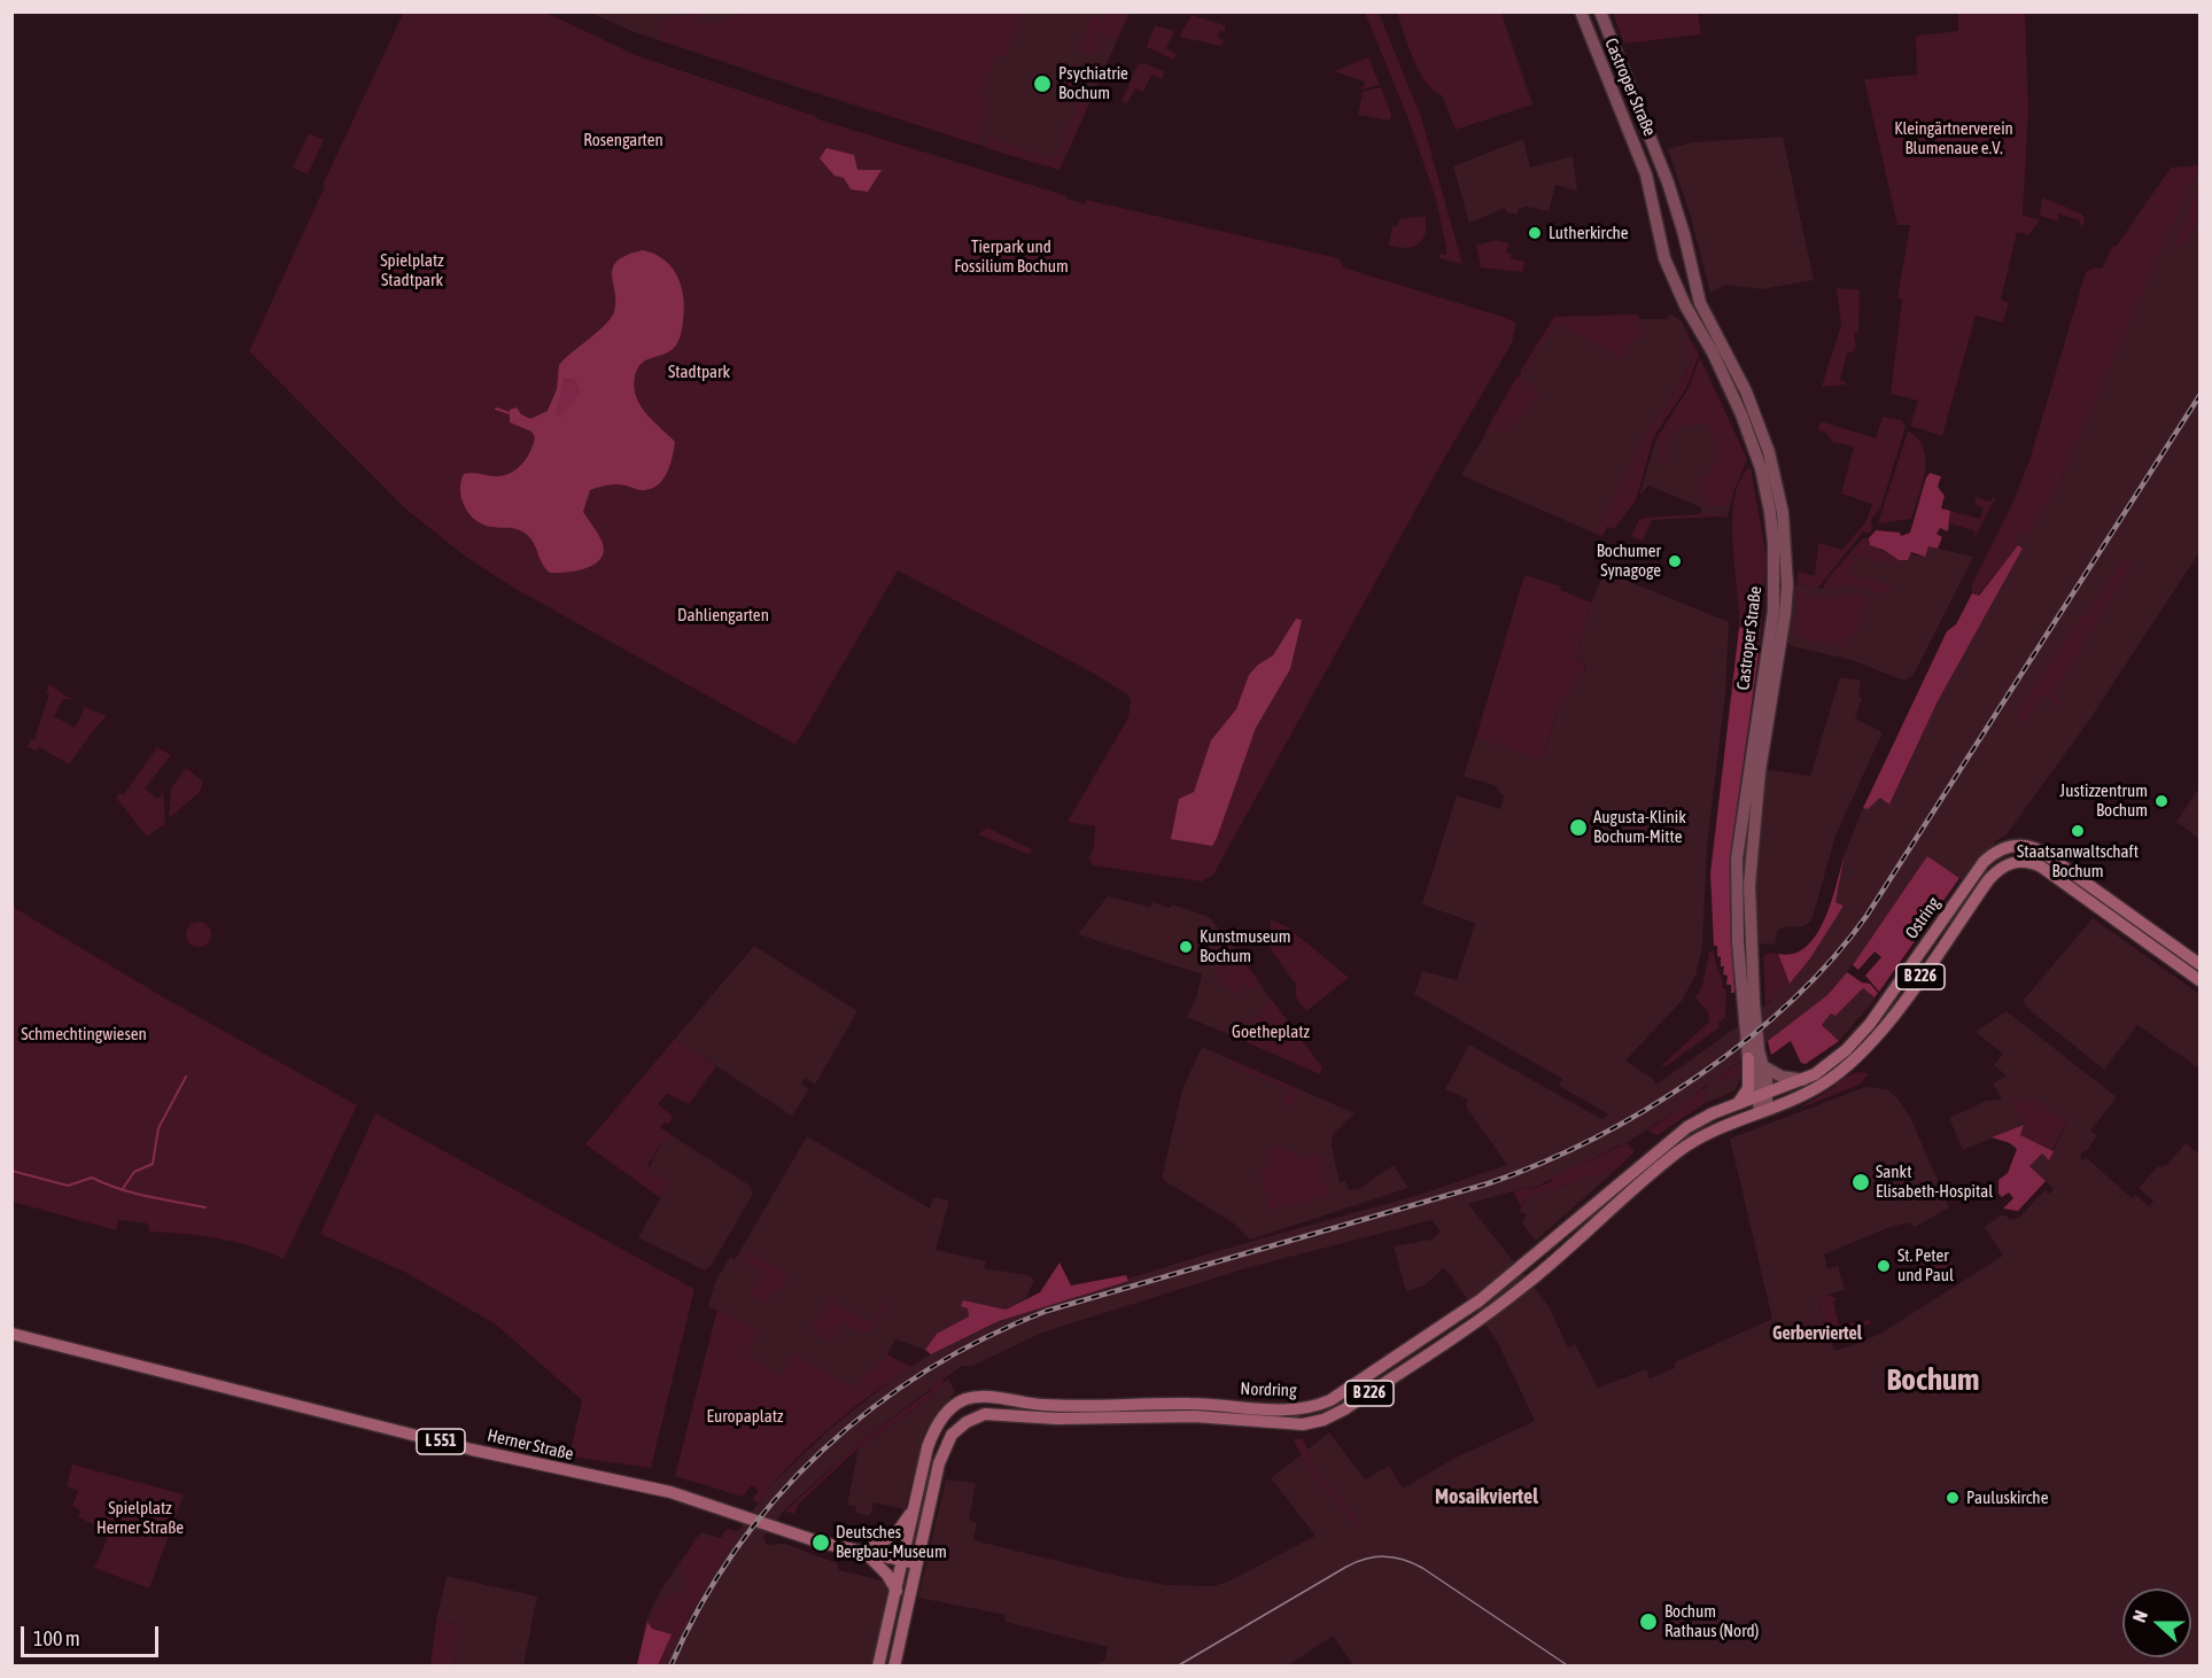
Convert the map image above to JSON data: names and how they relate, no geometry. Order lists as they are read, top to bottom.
{
  "streets": {
    "main road": [
      "Castroper Straße",
      "Ostring",
      "B 226",
      "Nordring",
      "L 551",
      "Herner Straße"
    ]
  },
  "crossings": [
    ["Castroper Straße", "B 226"],
    ["Castroper Straße", "Nordring"],
    ["Ostring", "B 226"],
    ["Ostring", "Nordring"],
    ["B 226", "Nordring"],
    ["Nordring", "Herner Straße"]
  ],
  "districts": ["Gerberviertel", "Bochum", "Mosaikviertel"],
  "parks": [
    "Kleingärtnerverein Blumenaue e.V.",
    "Rosengarten",
    "Tierpark und Fossilium Bochum",
    "Spielplatz Stadtpark",
    "Stadtpark",
    "Dahliengarten",
    "Goetheplatz",
    "Schmechtingwiesen",
    "Europaplatz",
    "Spielplatz Herner Straße"
  ],
  "places": [
    "Psychiatrie Bochum",
    "Lutherkirche",
    "Bochumer Synagoge",
    "Justizzentrum Bochum",
    "Augusta-Klinik Bochum-Mitte",
    "Staatsanwaltschaft Bochum",
    "Kunstmuseum Bochum",
    "Sankt Elisabeth-Hospital",
    "St. Peter und Paul",
    "Pauluskirche",
    "Deutsches Bergbau-Museum",
    "Bochum Rathaus (Nord)"
  ],
  "scale_bar": "100 m",
  "north": "left"
}
